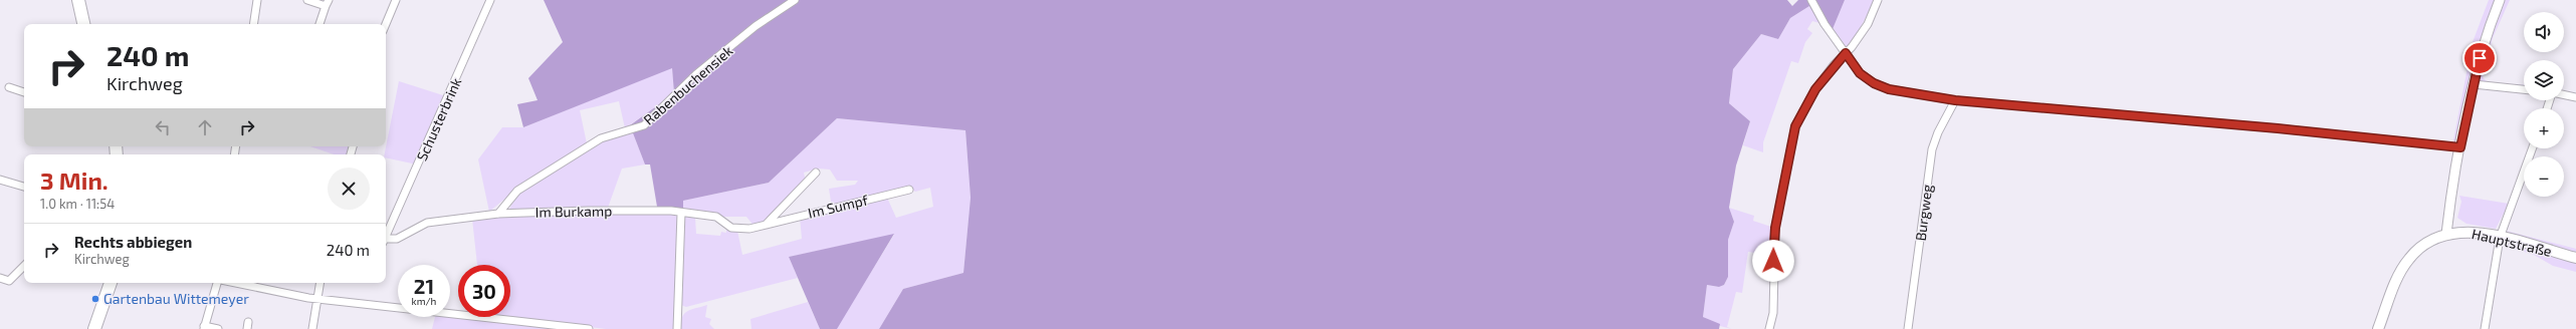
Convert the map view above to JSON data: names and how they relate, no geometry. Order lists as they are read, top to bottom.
{
  "streets": {
    "main road": ["Hauptstraße"],
    "street": [
      "Rabenbuchensiek",
      "Schusterbrink",
      "Im Sumpf",
      "Im Burkamp",
      "Burgweg"
    ]
  },
  "crossings": [
    ["Rabenbuchensiek", "Im Burkamp"],
    ["Im Sumpf", "Im Burkamp"]
  ],
  "places": ["Gartenbau Wittemeyer"],
  "page": {
    "map_buttons": ["+", "−"],
    "turn": ["240 m", "Kirchweg"],
    "heading": ["3 Min.", "1.0 km · 11:54"],
    "list": [
      {
        "name": "Rechts abbiegen",
        "note": "Kirchweg",
        "value": "240 m"
      }
    ],
    "speed": "21 km/h",
    "limit": "30"
  }
}
